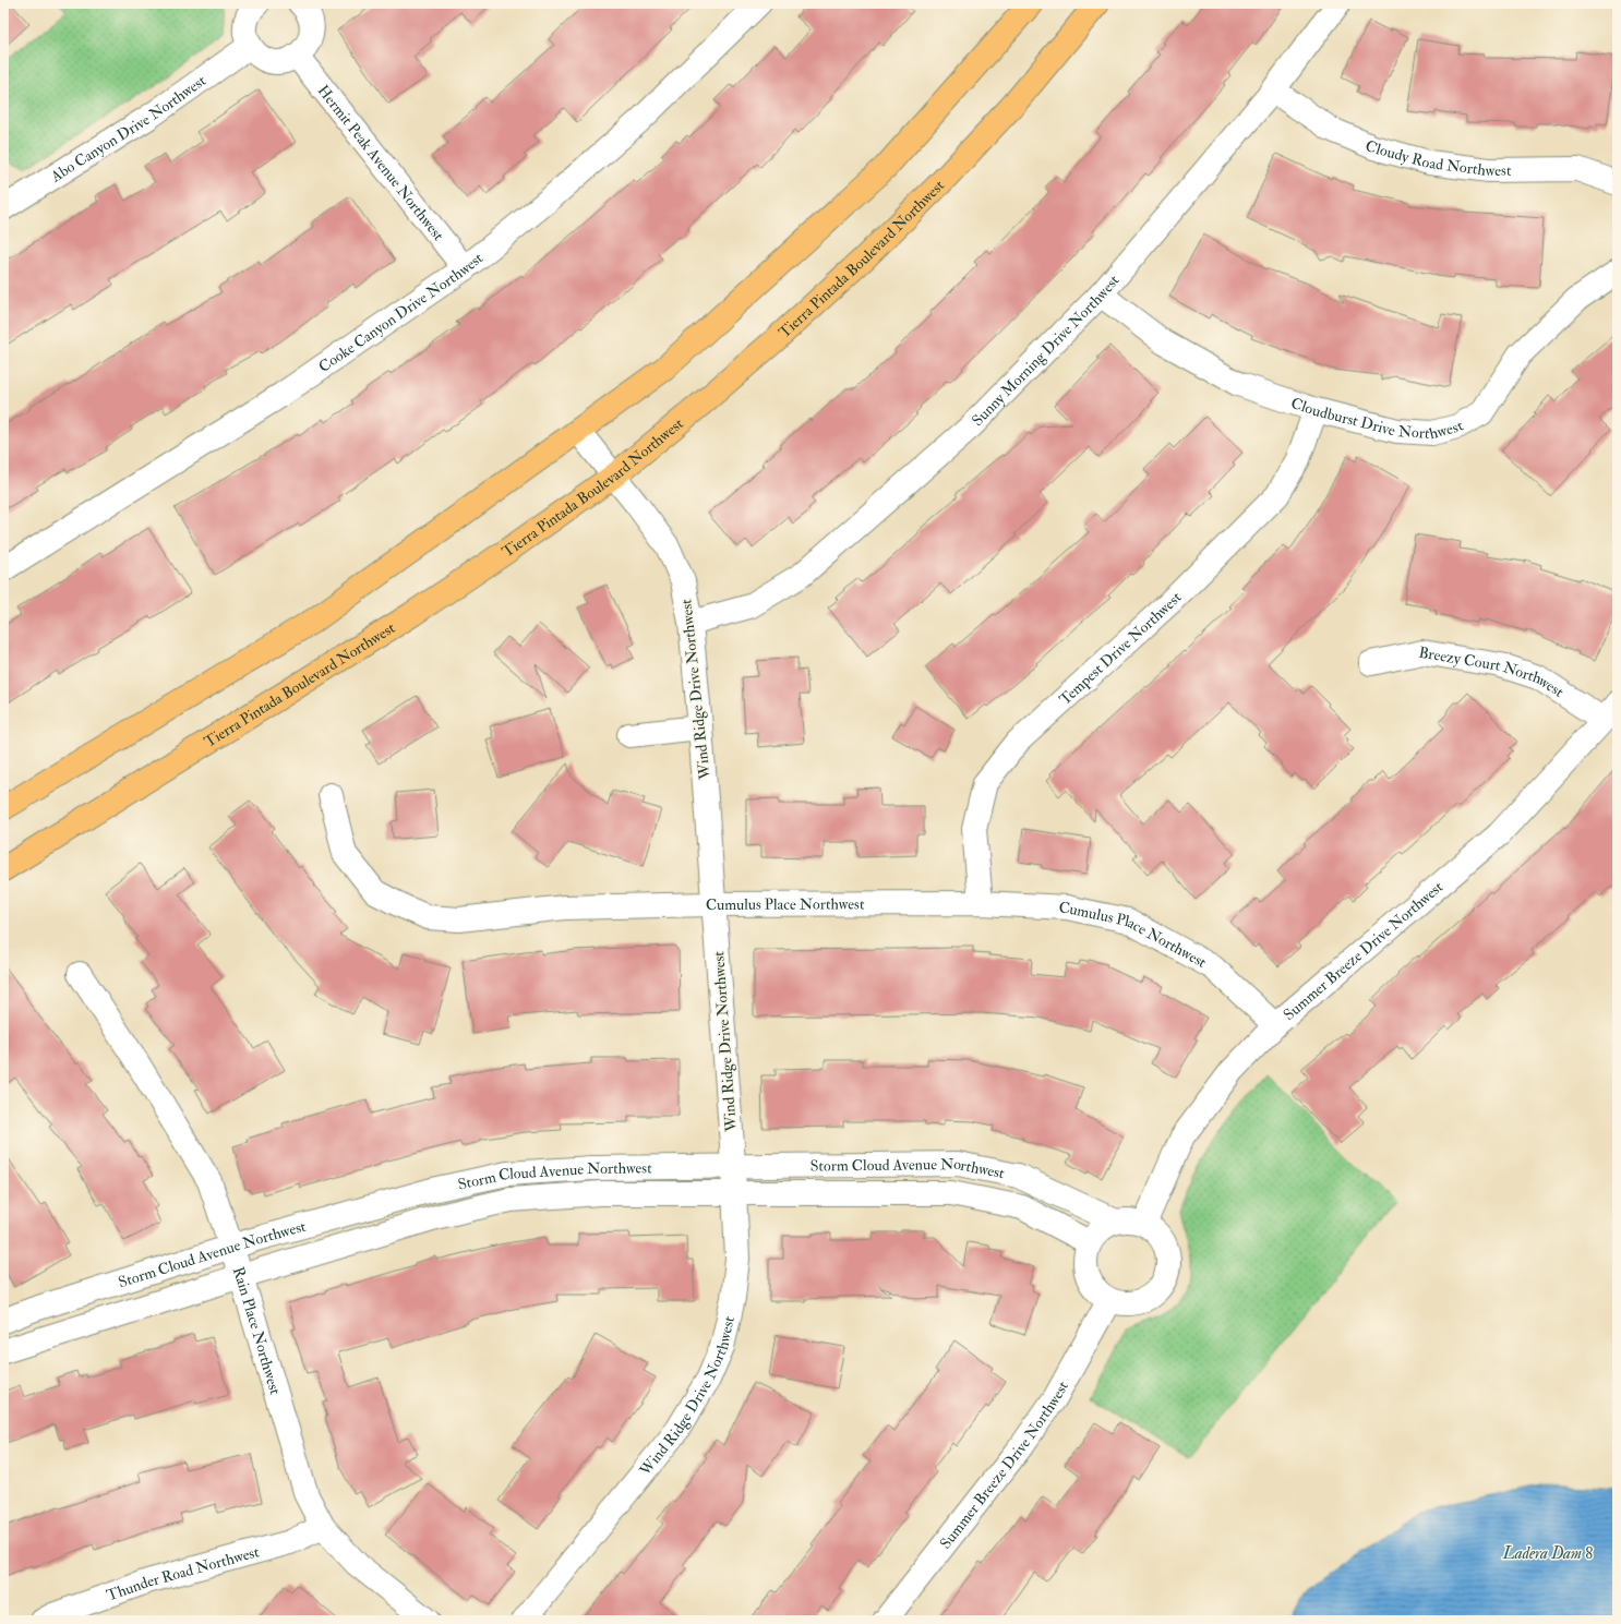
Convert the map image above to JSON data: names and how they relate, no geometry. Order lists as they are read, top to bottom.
{
  "streets": {
    "main road": ["Tierra Pintada Boulevard Northwest"],
    "street": [
      "Abo Canyon Drive Northwest",
      "Cloudy Road Northwest",
      "Hermit Peak Avenue Northwest",
      "Cooke Canyon Drive Northwest",
      "Sunny Morning Drive Northwest",
      "Cloudburst Drive Northwest",
      "Tempest Drive Northwest",
      "Breezy Court Northwest",
      "Wind Ridge Drive Northwest",
      "Cumulus Place Northwest",
      "Summer Breeze Drive Northwest",
      "Storm Cloud Avenue Northwest",
      "Rain Place Northwest",
      "Thunder Road Northwest"
    ]
  },
  "crossings": [
    ["Cloudy Road Northwest", "Sunny Morning Drive Northwest"],
    ["Hermit Peak Avenue Northwest", "Cooke Canyon Drive Northwest"],
    ["Tierra Pintada Boulevard Northwest", "Wind Ridge Drive Northwest"],
    ["Sunny Morning Drive Northwest", "Cloudburst Drive Northwest"],
    ["Sunny Morning Drive Northwest", "Wind Ridge Drive Northwest"],
    ["Cloudburst Drive Northwest", "Tempest Drive Northwest"],
    ["Tempest Drive Northwest", "Cumulus Place Northwest"],
    ["Breezy Court Northwest", "Summer Breeze Drive Northwest"],
    ["Wind Ridge Drive Northwest", "Cumulus Place Northwest"],
    ["Wind Ridge Drive Northwest", "Storm Cloud Avenue Northwest"],
    ["Cumulus Place Northwest", "Summer Breeze Drive Northwest"],
    ["Summer Breeze Drive Northwest", "Storm Cloud Avenue Northwest"],
    ["Storm Cloud Avenue Northwest", "Rain Place Northwest"],
    ["Rain Place Northwest", "Thunder Road Northwest"]
  ],
  "water": ["Ladera Dam 8"]
}
